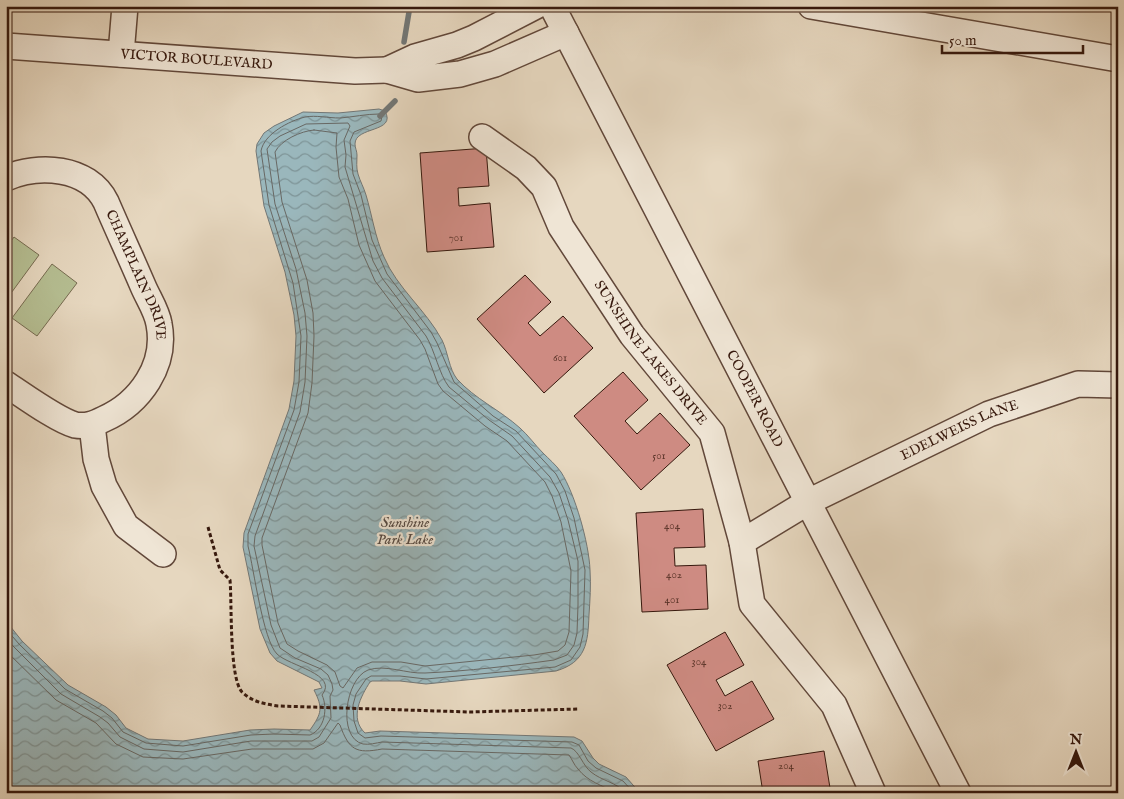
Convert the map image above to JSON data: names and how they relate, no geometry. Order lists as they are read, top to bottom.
{
  "streets": {
    "street": [
      "VICTOR BOULEVARD",
      "CHAMPLAIN DRIVE",
      "SUNSHINE LAKES DRIVE",
      "COOPER ROAD",
      "EDELWEISS LANE"
    ]
  },
  "crossings": [
    ["VICTOR BOULEVARD", "COOPER ROAD"],
    ["COOPER ROAD", "EDELWEISS LANE"]
  ],
  "water": ["Sunshine Park Lake"],
  "house_numbers": [
    "701",
    "601",
    "501",
    "404",
    "402",
    "401",
    "304",
    "302",
    "204"
  ],
  "scale_bar": "50 m",
  "north": "top"
}
